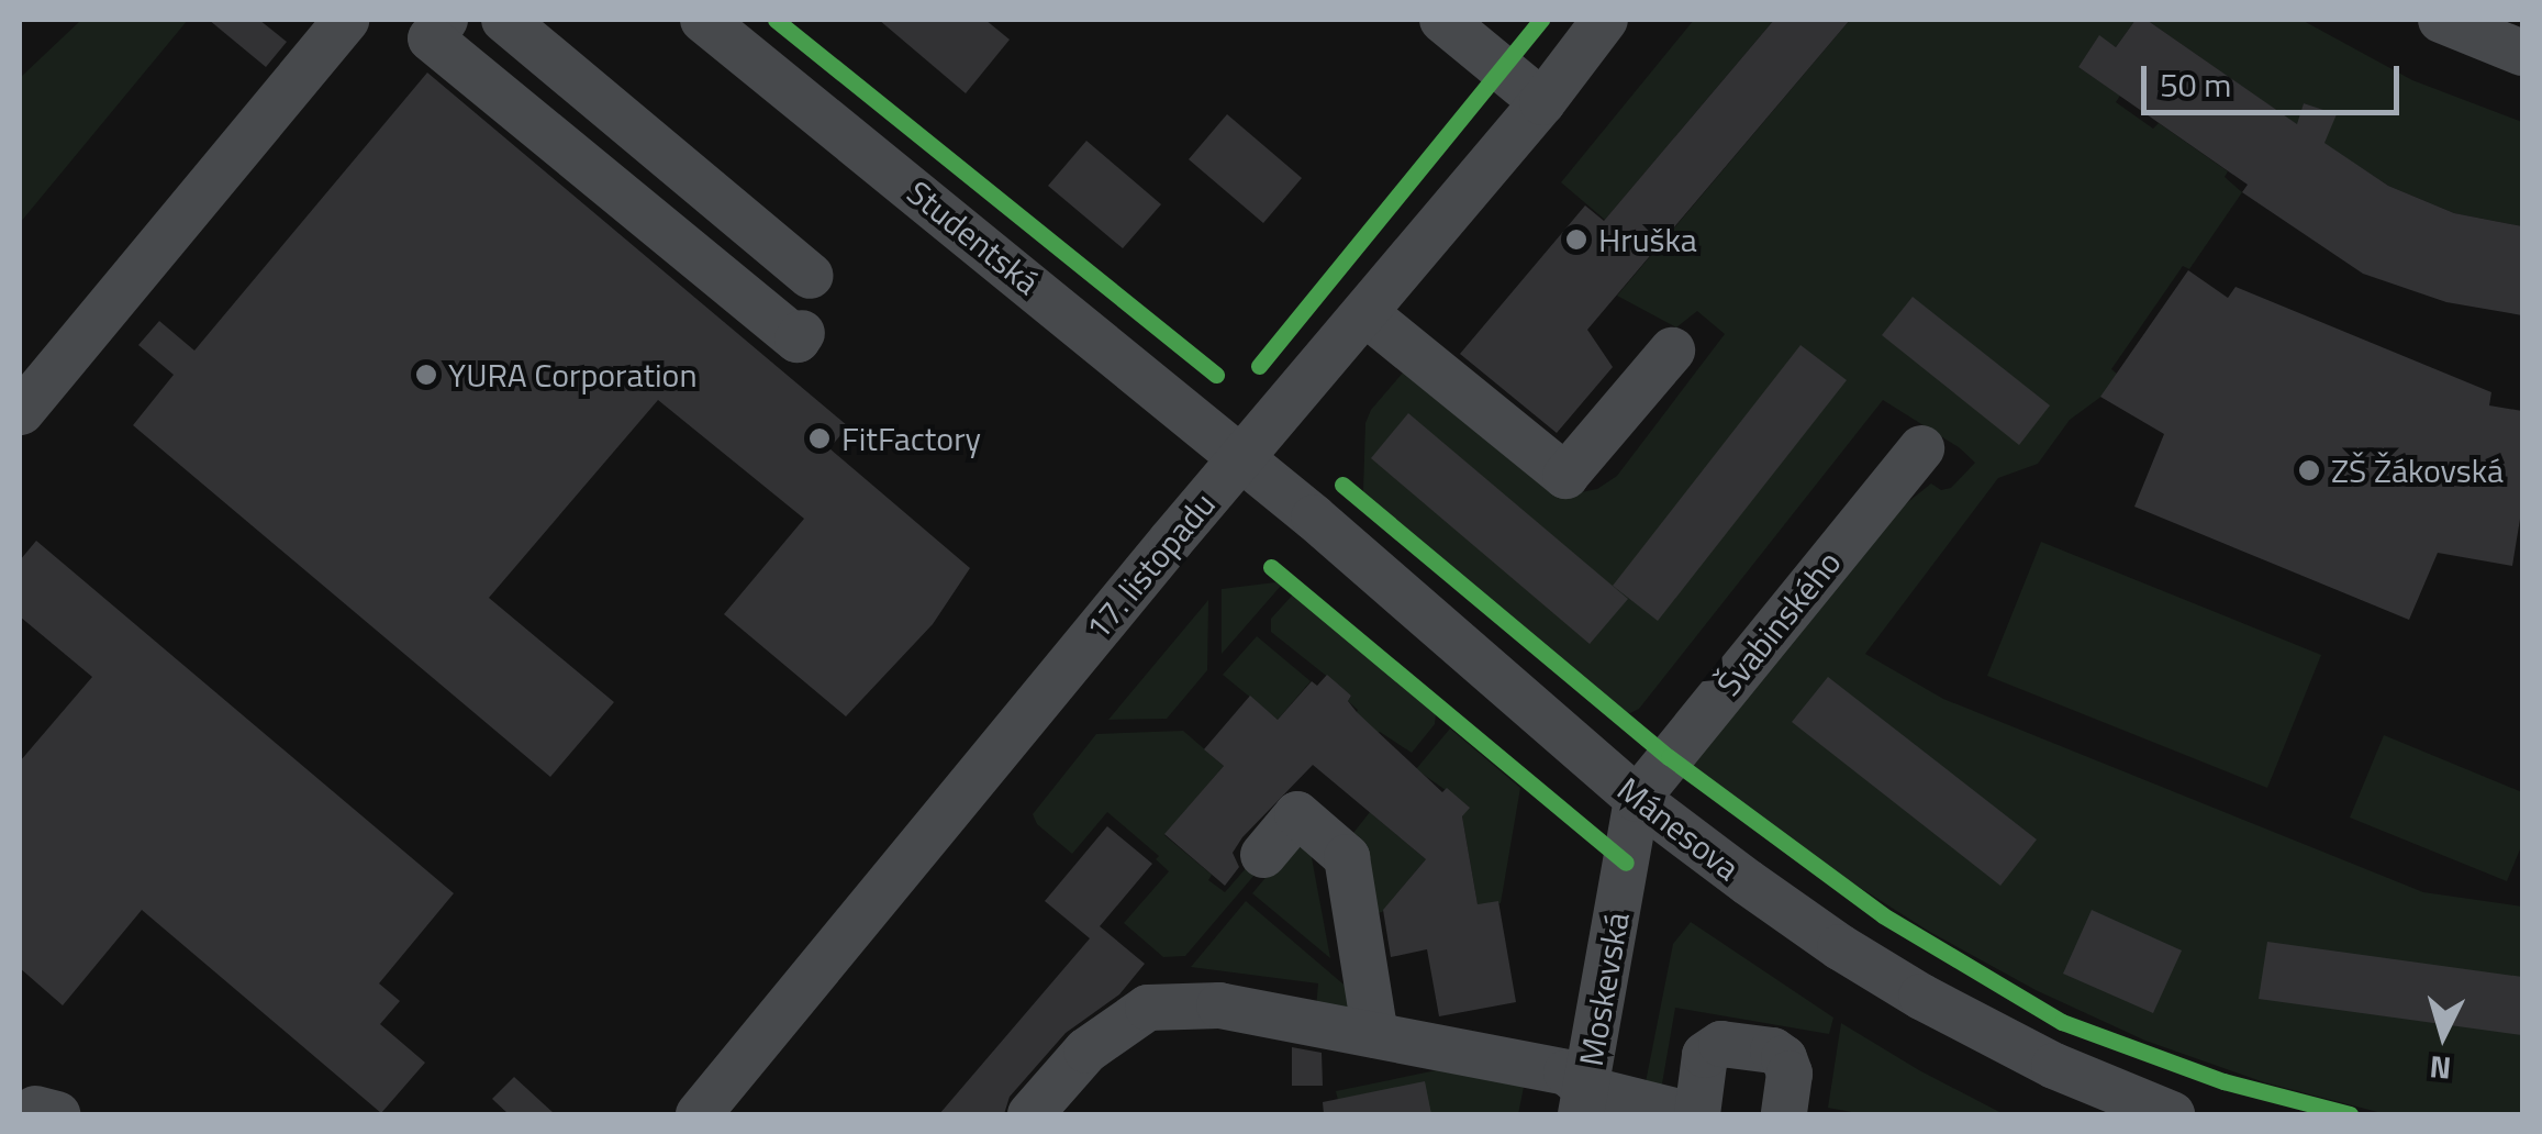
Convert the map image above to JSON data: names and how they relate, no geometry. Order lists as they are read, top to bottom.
{
  "streets": {
    "street": [
      "Studentská",
      "17. listopadu",
      "Švabinského",
      "Mánesova",
      "Moskevská"
    ]
  },
  "crossings": [
    ["Studentská", "17. listopadu"],
    ["Studentská", "Mánesova"],
    ["17. listopadu", "Mánesova"],
    ["Švabinského", "Mánesova"],
    ["Švabinského", "Moskevská"],
    ["Mánesova", "Moskevská"]
  ],
  "places": [
    "Hruška",
    "YURA Corporation",
    "FitFactory",
    "ZŠ Žákovská"
  ],
  "scale_bar": "50 m",
  "north": "bottom"
}
